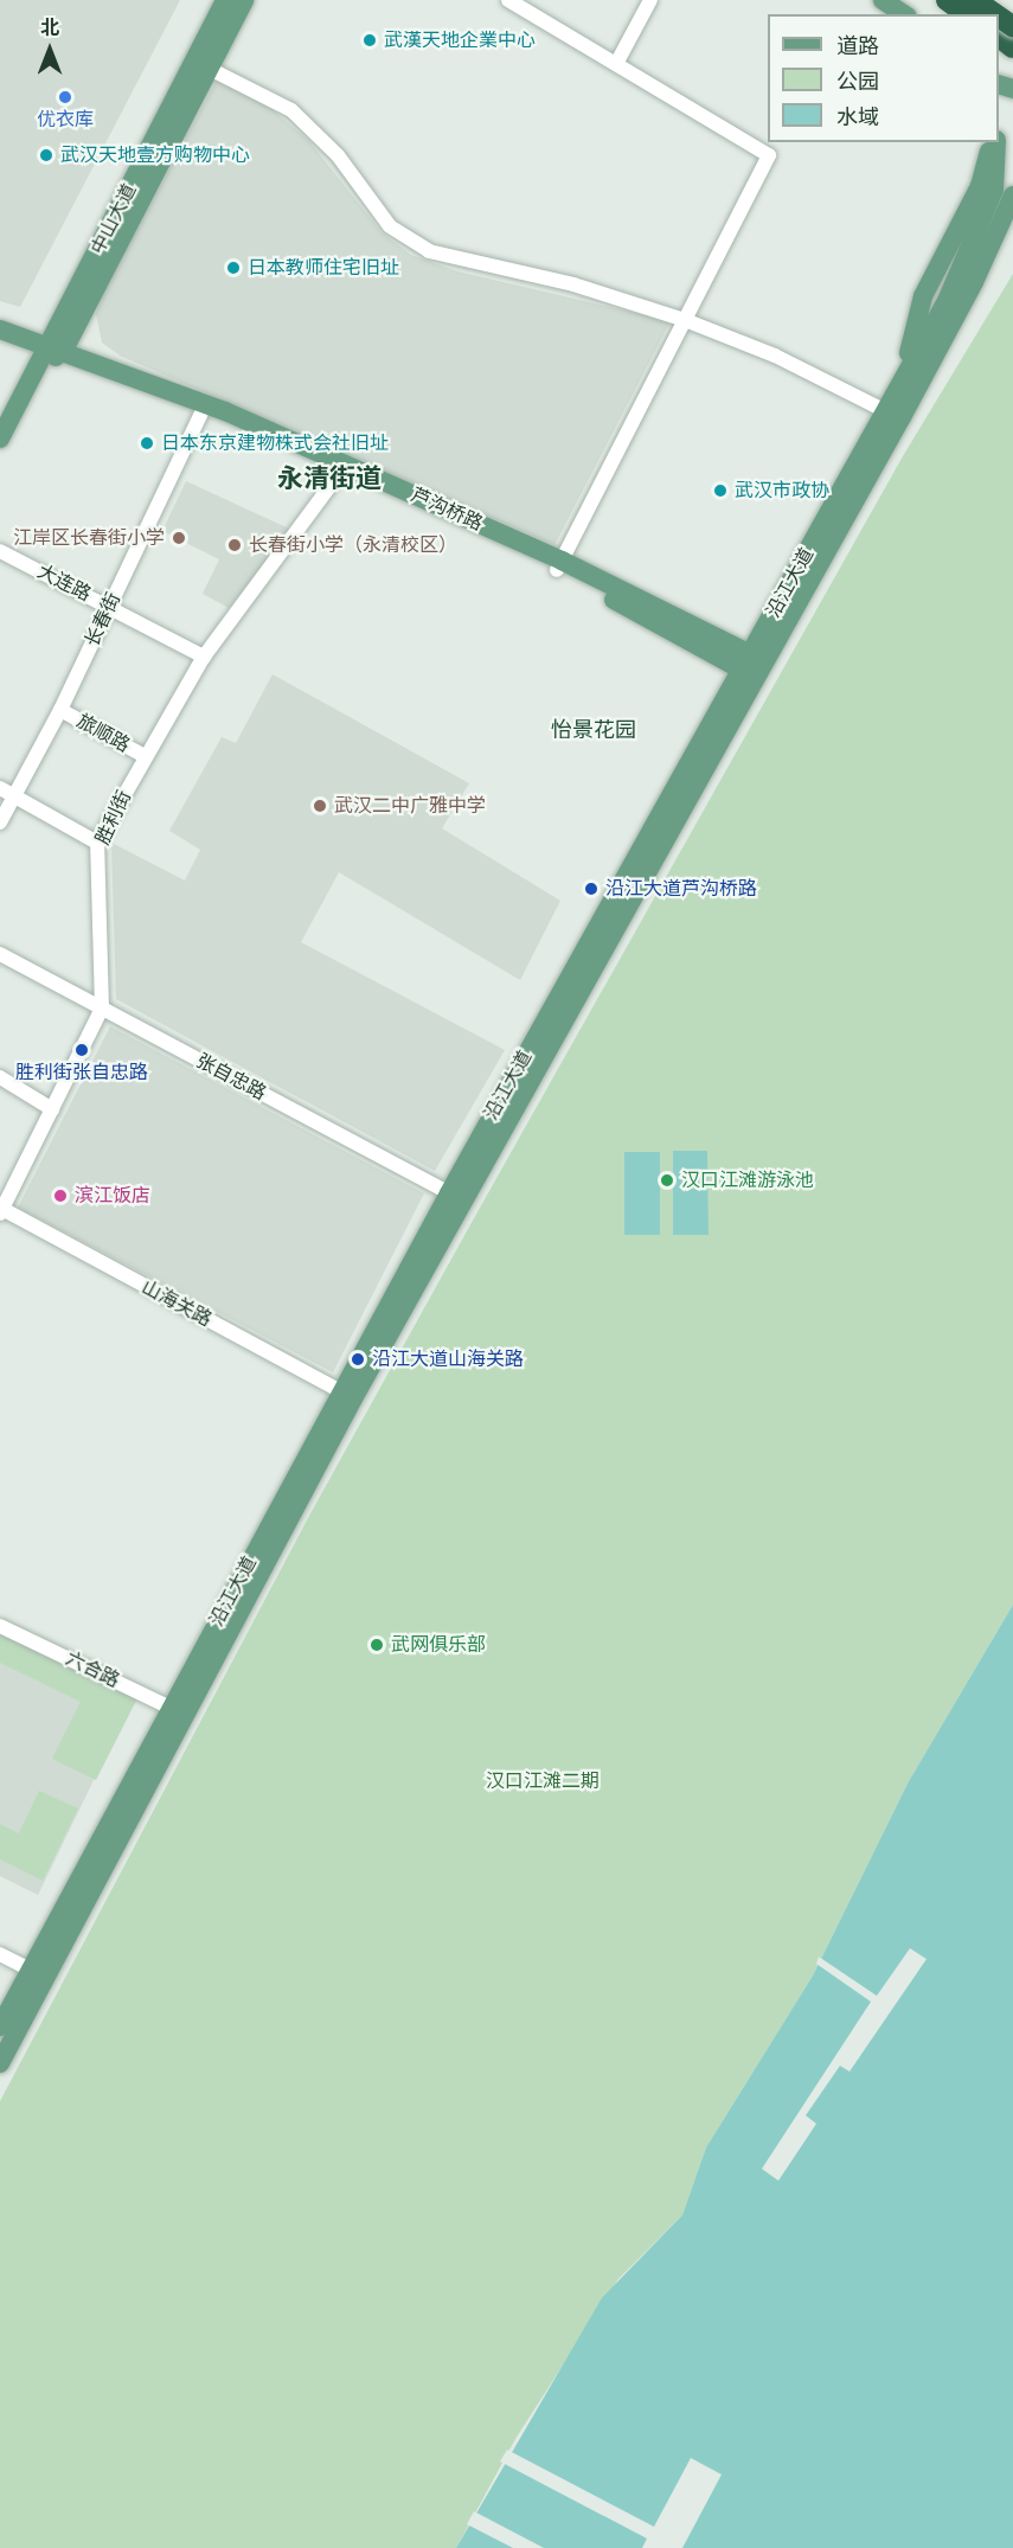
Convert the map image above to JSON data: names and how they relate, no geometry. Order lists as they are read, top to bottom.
{
  "streets": {
    "main road": ["中山大道", "芦沟桥路", "沿江大道"],
    "street": [
      "大连路",
      "长春街",
      "旅顺路",
      "胜利街",
      "张自忠路",
      "山海关路",
      "六合路"
    ]
  },
  "crossings": [
    ["中山大道", "芦沟桥路"],
    ["芦沟桥路", "沿江大道"],
    ["芦沟桥路", "长春街"],
    ["芦沟桥路", "胜利街"],
    ["大连路", "长春街"],
    ["大连路", "胜利街"],
    ["沿江大道", "张自忠路"],
    ["沿江大道", "山海关路"],
    ["沿江大道", "六合路"],
    ["长春街", "旅顺路"],
    ["旅顺路", "胜利街"],
    ["胜利街", "张自忠路"],
    ["胜利街", "山海关路"]
  ],
  "districts": ["永清街道", "怡景花园"],
  "parks": ["汉口江滩二期"],
  "places": [
    "武漢天地企業中心",
    "优衣库",
    "武汉天地壹方购物中心",
    "日本教师住宅旧址",
    "日本东京建物株式会社旧址",
    "武汉市政协",
    "江岸区长春街小学",
    "长春街小学（永清校区）",
    "武汉二中广雅中学",
    "沿江大道芦沟桥路",
    "胜利街张自忠路",
    "汉口江滩游泳池",
    "滨江饭店",
    "沿江大道山海关路",
    "武网俱乐部"
  ],
  "legend": ["道路", "公园", "水域"],
  "north": "top"
}
